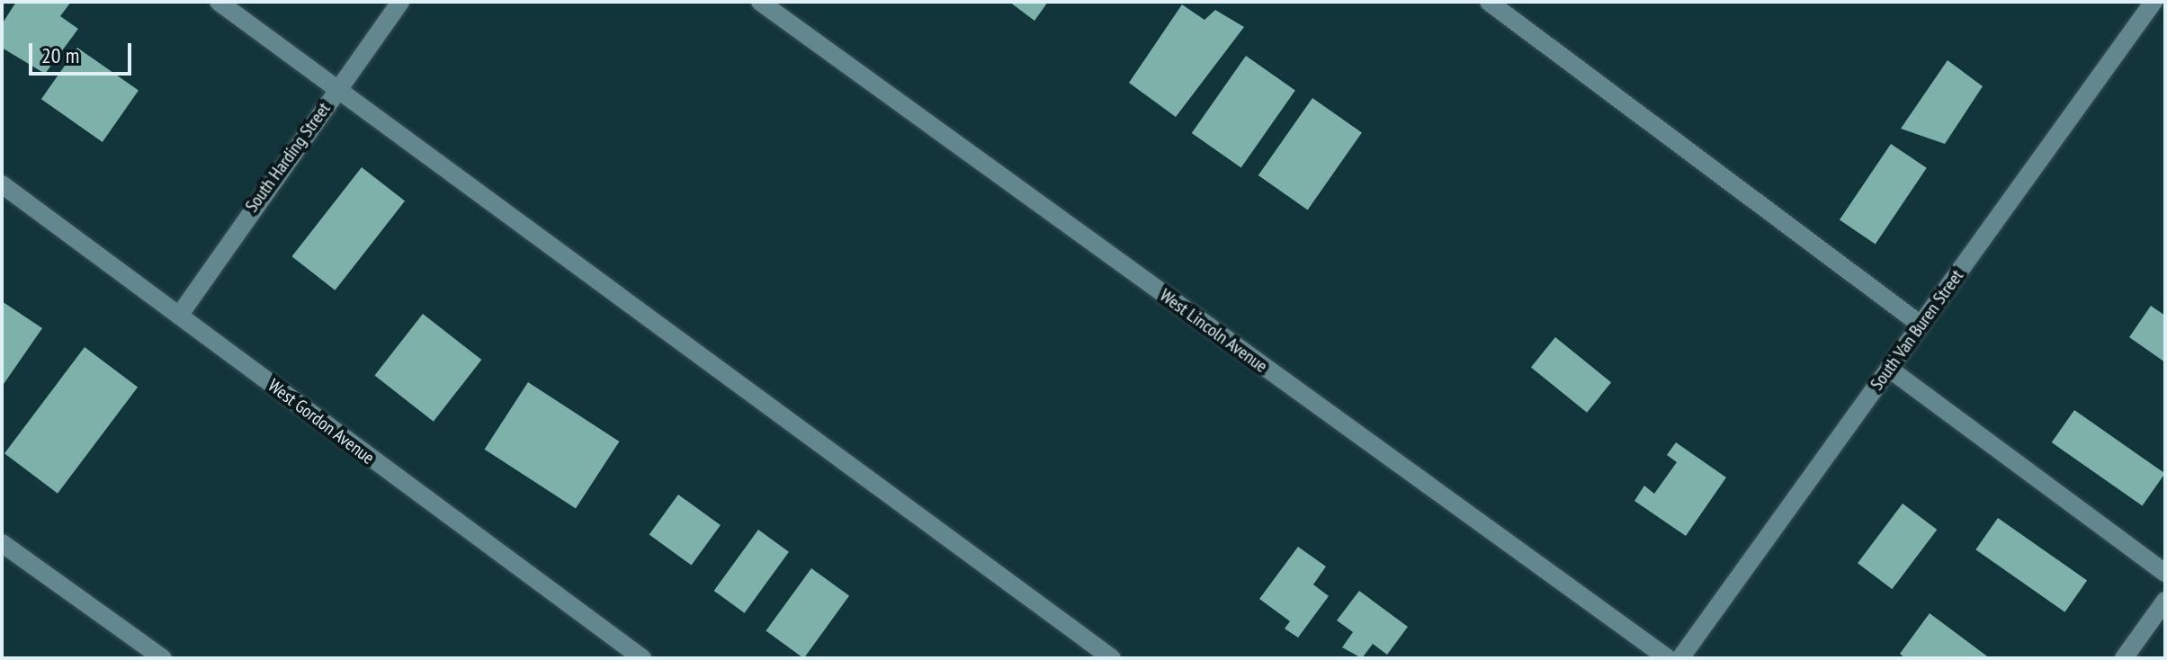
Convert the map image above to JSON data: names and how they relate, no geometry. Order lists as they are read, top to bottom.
{
  "streets": {
    "street": [
      "South Harding Street",
      "South Van Buren Street",
      "West Lincoln Avenue",
      "West Gordon Avenue"
    ]
  },
  "crossings": [
    ["South Harding Street", "West Gordon Avenue"]
  ],
  "scale_bar": "20 m"
}
